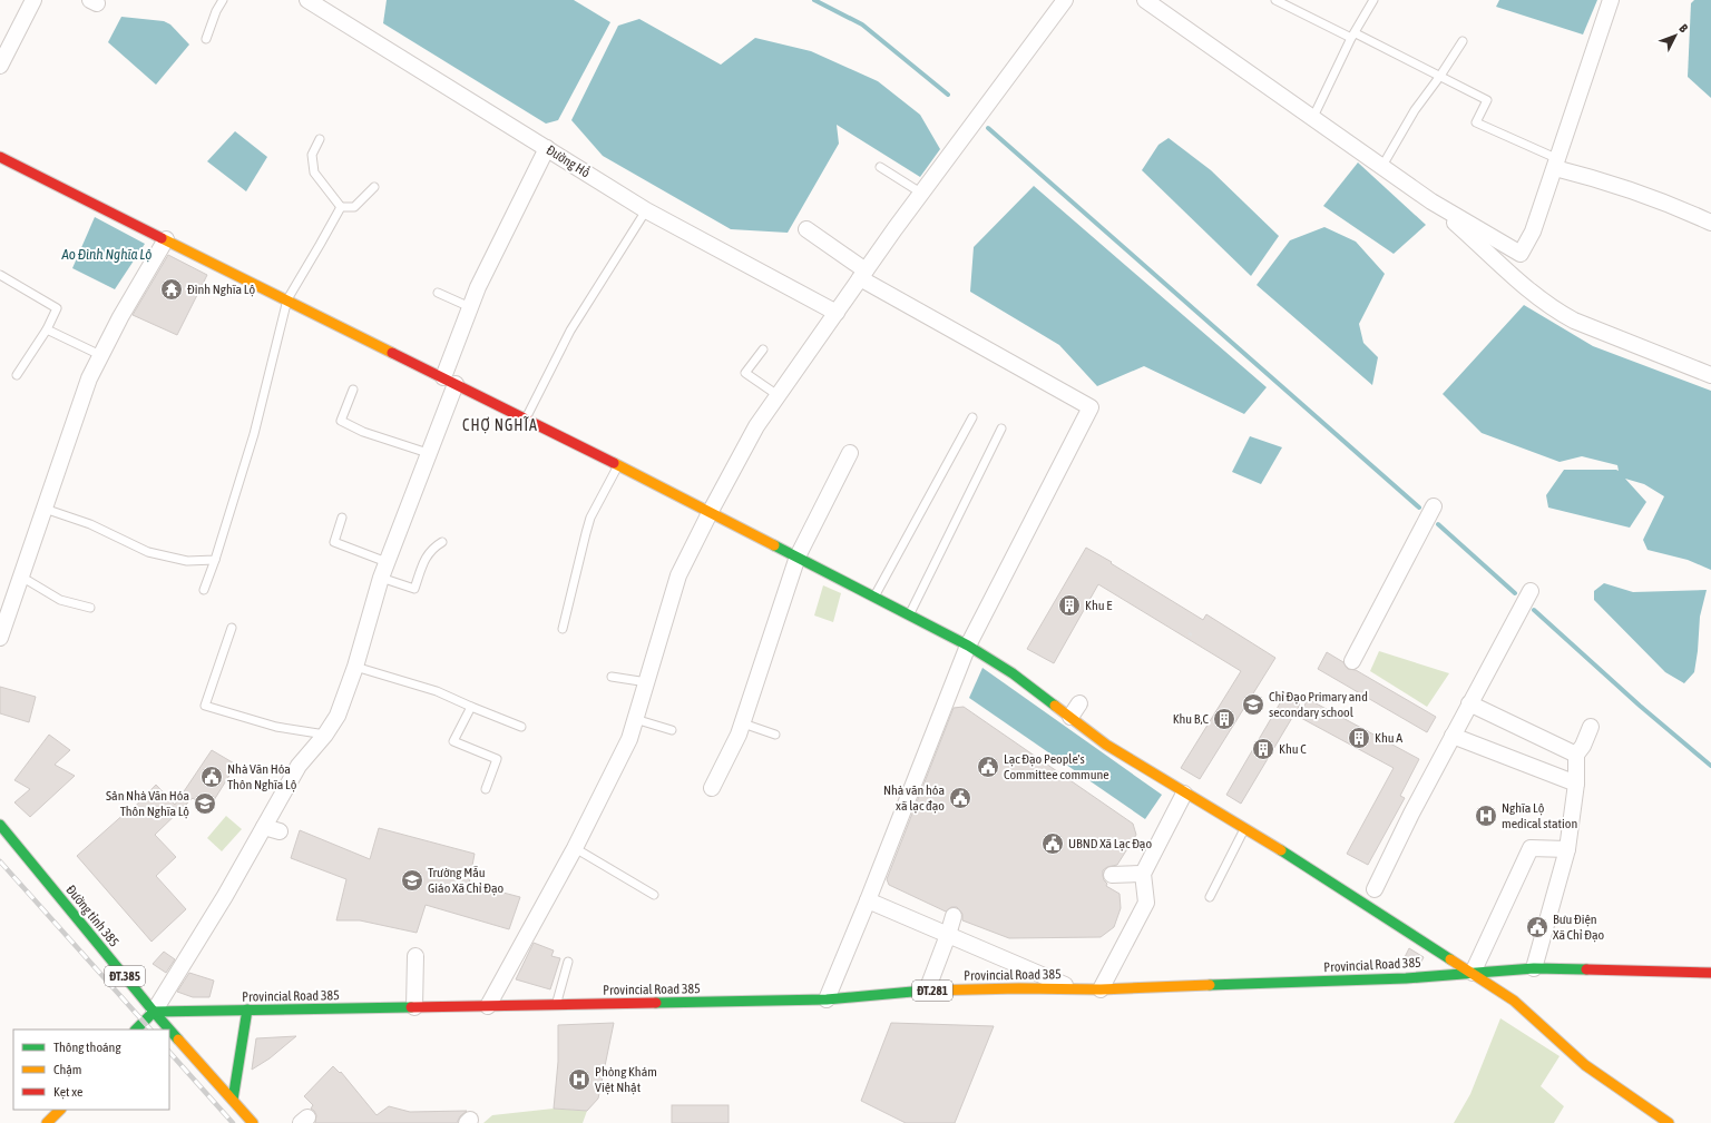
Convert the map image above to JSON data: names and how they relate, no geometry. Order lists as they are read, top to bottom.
{
  "streets": {
    "main road": [
      "Đường tỉnh 385",
      "Provincial Road 385",
      "ĐT.385",
      "ĐT.281"
    ],
    "street": ["Đường Hồ"]
  },
  "crossings": [
    ["Đường tỉnh 385", "Provincial Road 385"]
  ],
  "districts": ["CHỢ NGHĨA"],
  "water": ["Ao Đình Nghĩa Lộ"],
  "places": {
    "temple": ["Đình Nghĩa Lộ"],
    "building": [
      "Khu E",
      "Khu B,C",
      "Khu A",
      "Khu C"
    ],
    "school or university": ["Chỉ Đạo Primary and secondary school", "Sân Nhà Văn Hóa Thôn Nghĩa Lộ", "Trường Mẫu Giáo Xã Chỉ Đạo"],
    "public building": [
      "Lạc Đạo People's Committee commune",
      "Nhà Văn Hóa Thôn Nghĩa Lộ",
      "Nhà văn hóa xã lạc đạo",
      "UBND Xã Lạc Đạo",
      "Bưu Điện Xã Chỉ Đạo"
    ],
    "hospital": ["Nghĩa Lộ medical station", "Phòng Khám Việt Nhật"]
  },
  "legend": ["Thông thoáng", "Chậm", "Kẹt xe"],
  "north": "top right"
}
